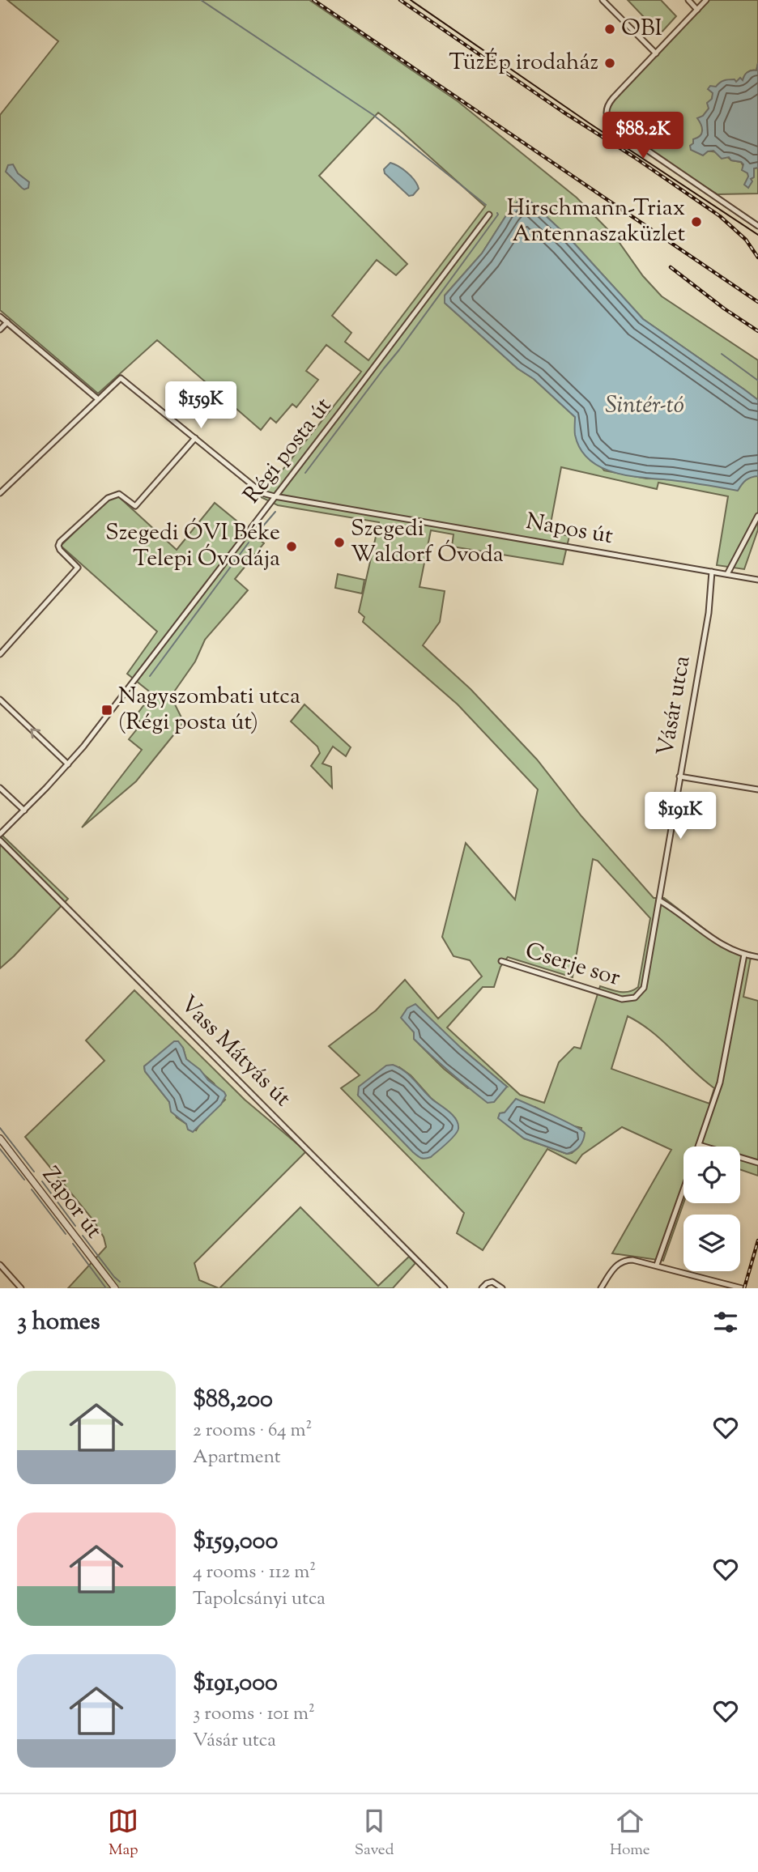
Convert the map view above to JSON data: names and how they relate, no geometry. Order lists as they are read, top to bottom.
{
  "streets": {
    "street": [
      "Régi posta út",
      "Napos út",
      "Vásár utca",
      "Cserje sor",
      "Vass Mátyás út",
      "Zápor út"
    ]
  },
  "crossings": [
    ["Régi posta út", "Napos út"],
    ["Napos út", "Vásár utca"],
    ["Vásár utca", "Cserje sor"]
  ],
  "water": ["Sintér-tó"],
  "places": {
    "other": [
      "OBI",
      "TüzÉp irodaház",
      "Hirschmann-Triax Antennaszaküzlet",
      "Szegedi Waldorf Óvoda",
      "Szegedi ÓVI Béke Telepi Óvodája"
    ],
    "transit": ["Nagyszombati utca (Régi posta út)"]
  },
  "page": {
    "price": ["$88.2K", "$159K", "$191K"],
    "heading": "3 homes",
    "list": [
      {
        "name": "$88,200",
        "note": "2 rooms · 64 m² · Apartment"
      },
      {
        "name": "$159,000",
        "note": "4 rooms · 112 m² · Tapolcsányi utca"
      },
      {
        "name": "$191,000",
        "note": "3 rooms · 101 m² · Vásár utca"
      }
    ],
    "tabs": ["Map", "Saved", "Home"]
  }
}
